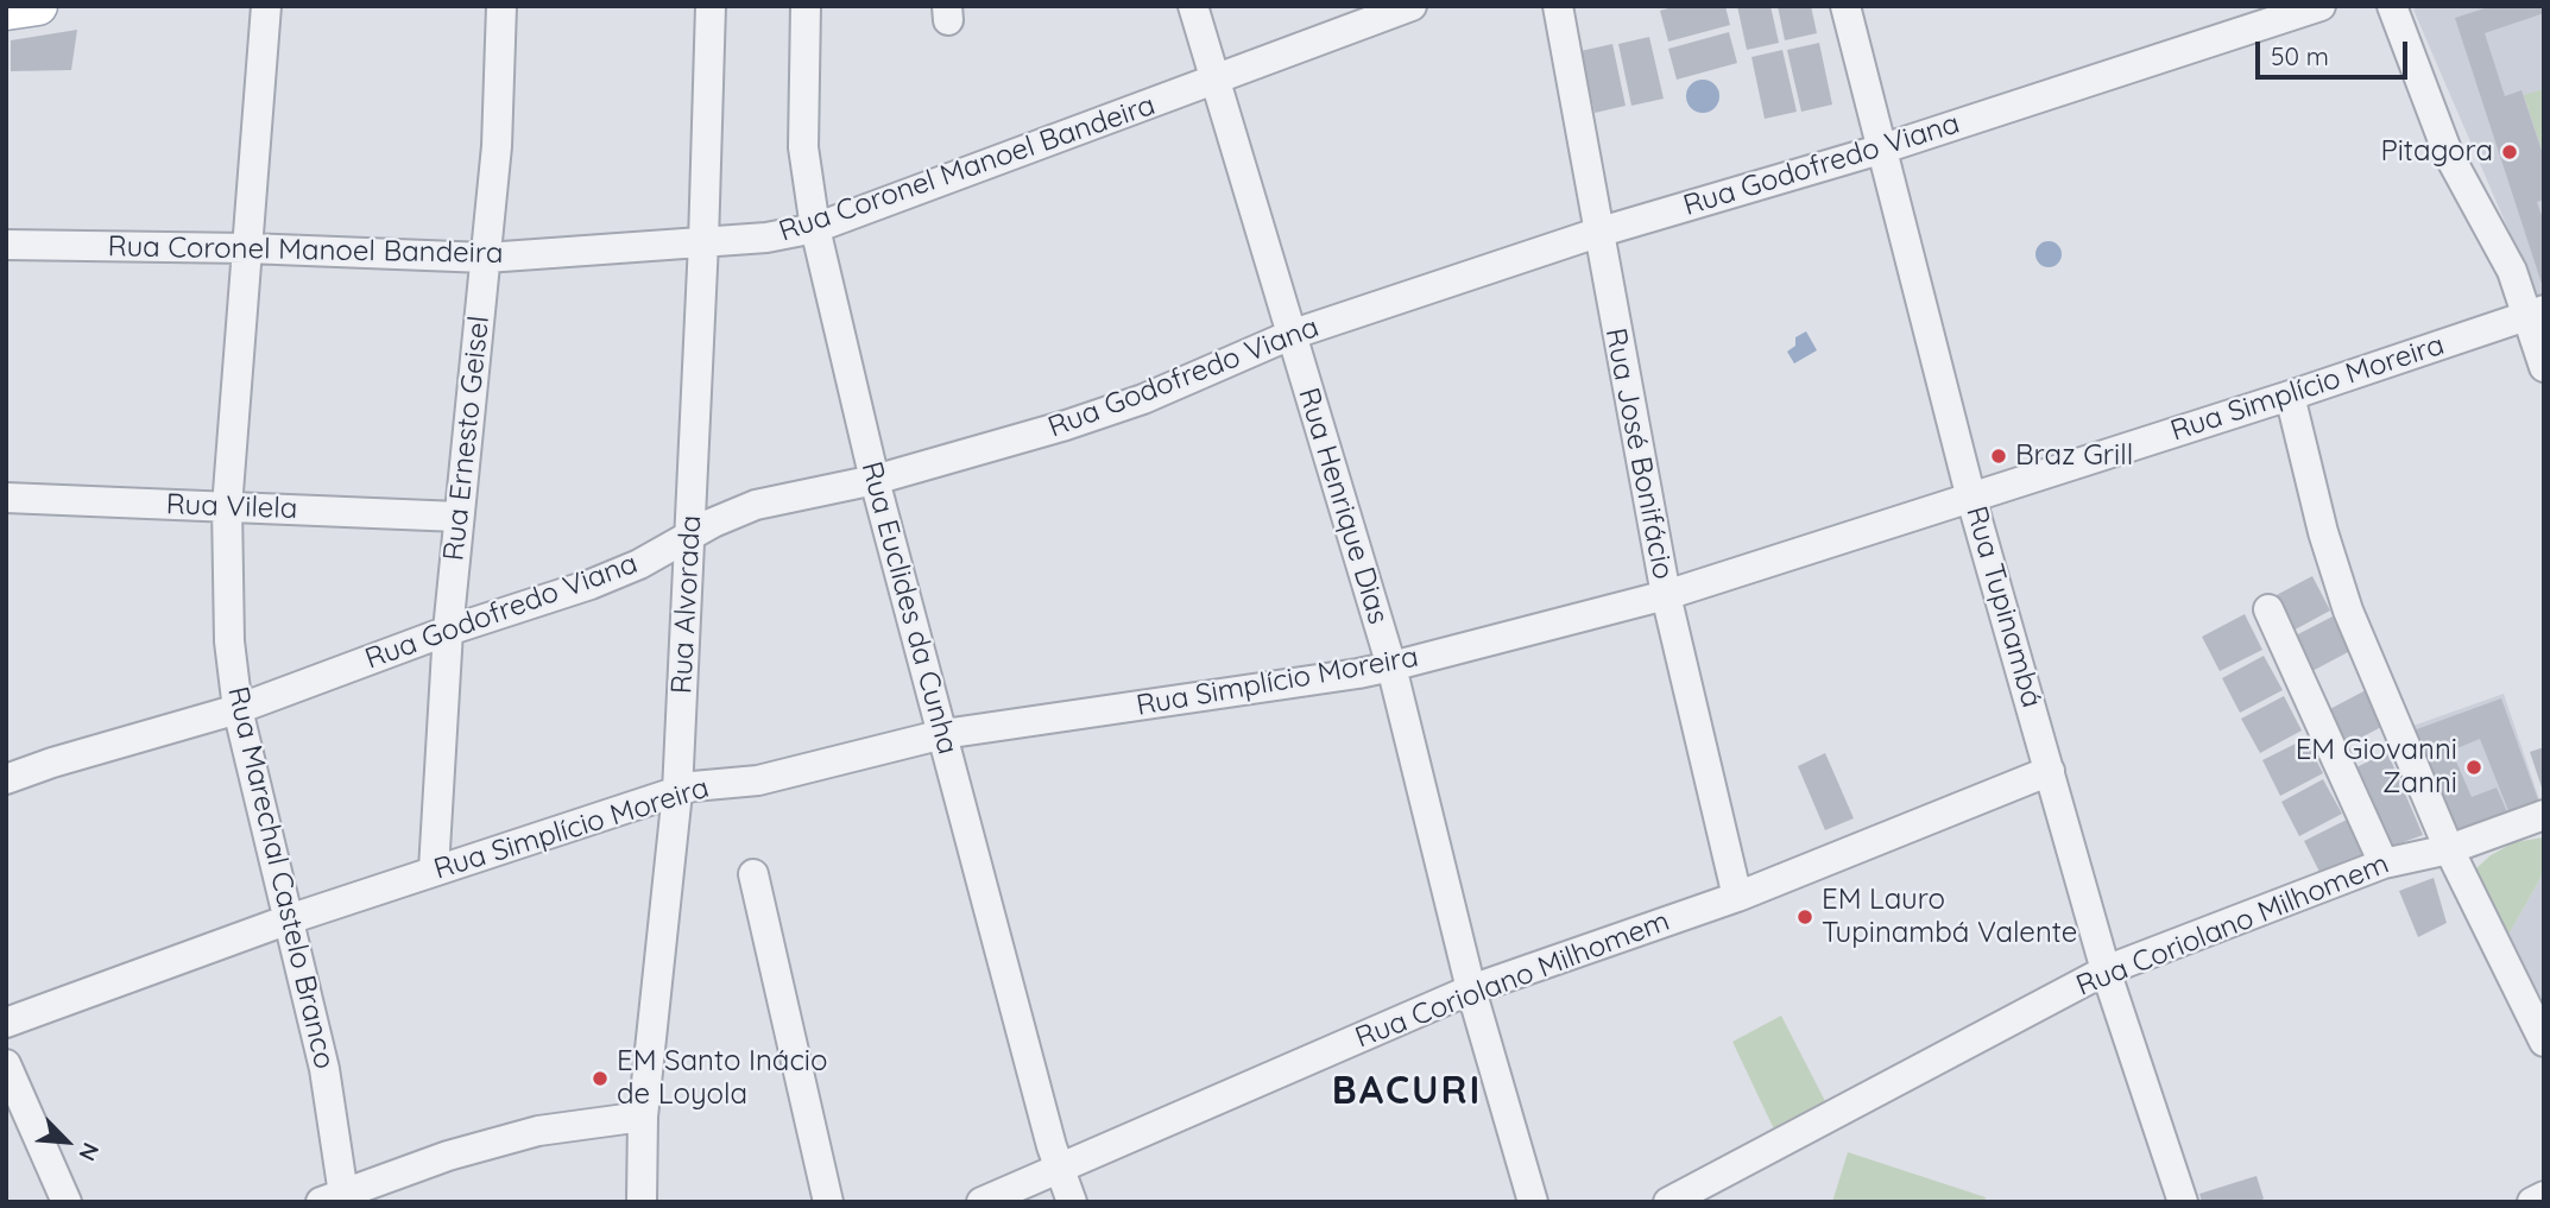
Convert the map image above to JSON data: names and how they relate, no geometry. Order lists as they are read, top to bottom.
{
  "streets": {
    "street": [
      "Rua Godofredo Viana",
      "Rua Coronel Manoel Bandeira",
      "Rua Simplício Moreira",
      "Rua Ernesto Geisel",
      "Rua José Bonifácio",
      "Rua Henrique Dias",
      "Rua Vilela",
      "Rua Alvorada",
      "Rua Tupinambá",
      "Rua Euclides da Cunha",
      "Rua Marechal Castelo Branco",
      "Rua Coriolano Milhomem"
    ]
  },
  "crossings": [
    ["Rua Godofredo Viana", "Rua Ernesto Geisel"],
    ["Rua Godofredo Viana", "Rua José Bonifácio"],
    ["Rua Godofredo Viana", "Rua Henrique Dias"],
    ["Rua Godofredo Viana", "Rua Alvorada"],
    ["Rua Godofredo Viana", "Rua Tupinambá"],
    ["Rua Godofredo Viana", "Rua Euclides da Cunha"],
    ["Rua Godofredo Viana", "Rua Marechal Castelo Branco"],
    ["Rua Coronel Manoel Bandeira", "Rua Ernesto Geisel"],
    ["Rua Coronel Manoel Bandeira", "Rua Henrique Dias"],
    ["Rua Coronel Manoel Bandeira", "Rua Alvorada"],
    ["Rua Coronel Manoel Bandeira", "Rua Euclides da Cunha"],
    ["Rua Coronel Manoel Bandeira", "Rua Marechal Castelo Branco"],
    ["Rua Simplício Moreira", "Rua Ernesto Geisel"],
    ["Rua Simplício Moreira", "Rua José Bonifácio"],
    ["Rua Simplício Moreira", "Rua Henrique Dias"],
    ["Rua Simplício Moreira", "Rua Alvorada"],
    ["Rua Simplício Moreira", "Rua Tupinambá"],
    ["Rua Simplício Moreira", "Rua Euclides da Cunha"],
    ["Rua Simplício Moreira", "Rua Marechal Castelo Branco"],
    ["Rua Ernesto Geisel", "Rua Vilela"],
    ["Rua José Bonifácio", "Rua Coriolano Milhomem"],
    ["Rua Henrique Dias", "Rua Coriolano Milhomem"],
    ["Rua Vilela", "Rua Marechal Castelo Branco"],
    ["Rua Tupinambá", "Rua Coriolano Milhomem"],
    ["Rua Euclides da Cunha", "Rua Coriolano Milhomem"]
  ],
  "districts": ["BACURI"],
  "places": [
    "Pitagora",
    "Braz Grill",
    "EM Giovanni Zanni",
    "EM Lauro Tupinambá Valente",
    "EM Santo Inácio de Loyola"
  ],
  "scale_bar": "50 m",
  "north": "bottom right"
}
